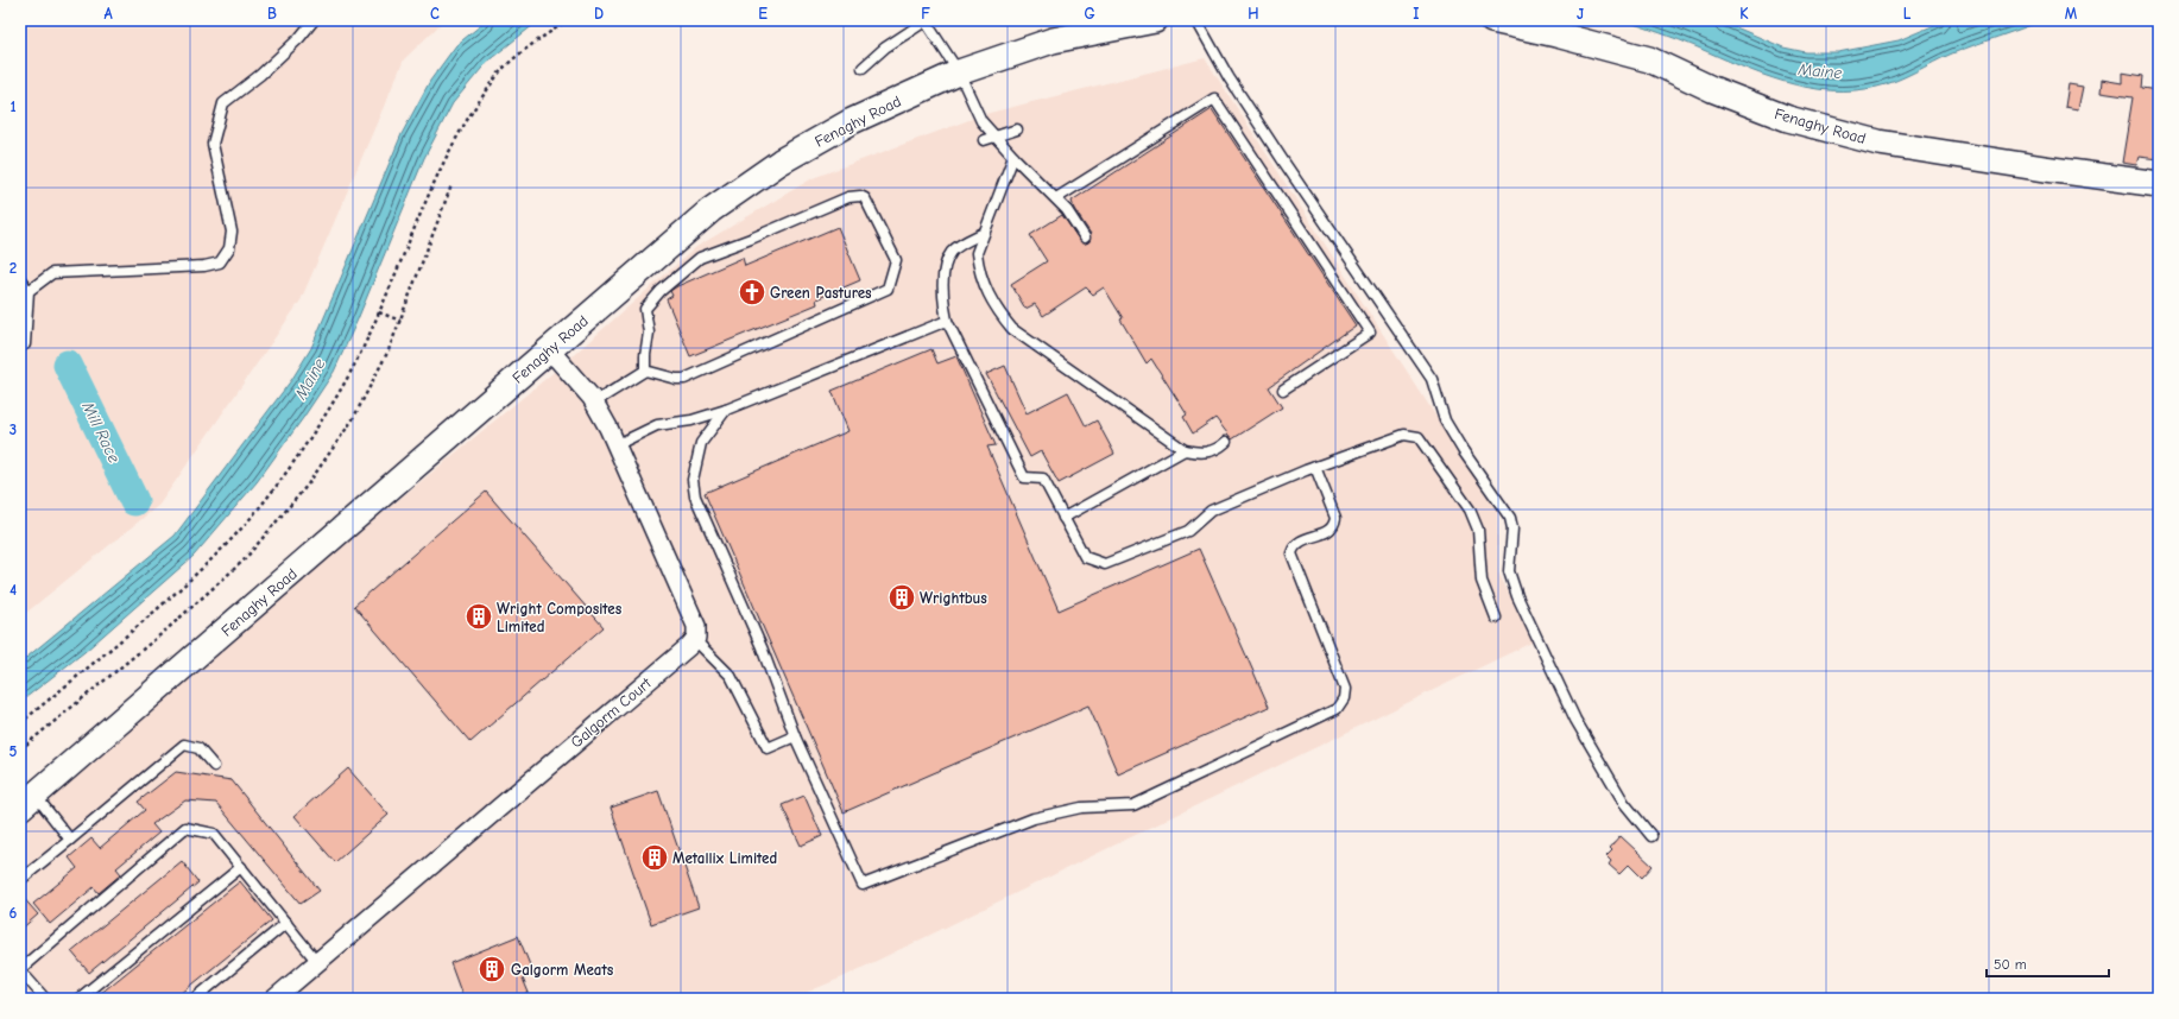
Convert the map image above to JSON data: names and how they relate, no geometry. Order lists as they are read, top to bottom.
{
  "streets": {
    "street": ["Fenaghy Road", "Galgorm Court"]
  },
  "water": ["Maine", "Mill Race"],
  "places": {
    "church": ["Green Pastures"],
    "building": [
      "Wrightbus",
      "Wright Composites Limited",
      "Metallix Limited",
      "Galgorm Meats"
    ]
  },
  "scale_bar": "50 m",
  "grid": {
    "columns": [
      "A",
      "B",
      "C",
      "D",
      "E",
      "F",
      "G",
      "H",
      "I",
      "J",
      "K",
      "L",
      "M"
    ],
    "rows": [
      "1",
      "2",
      "3",
      "4",
      "5",
      "6"
    ]
  }
}
